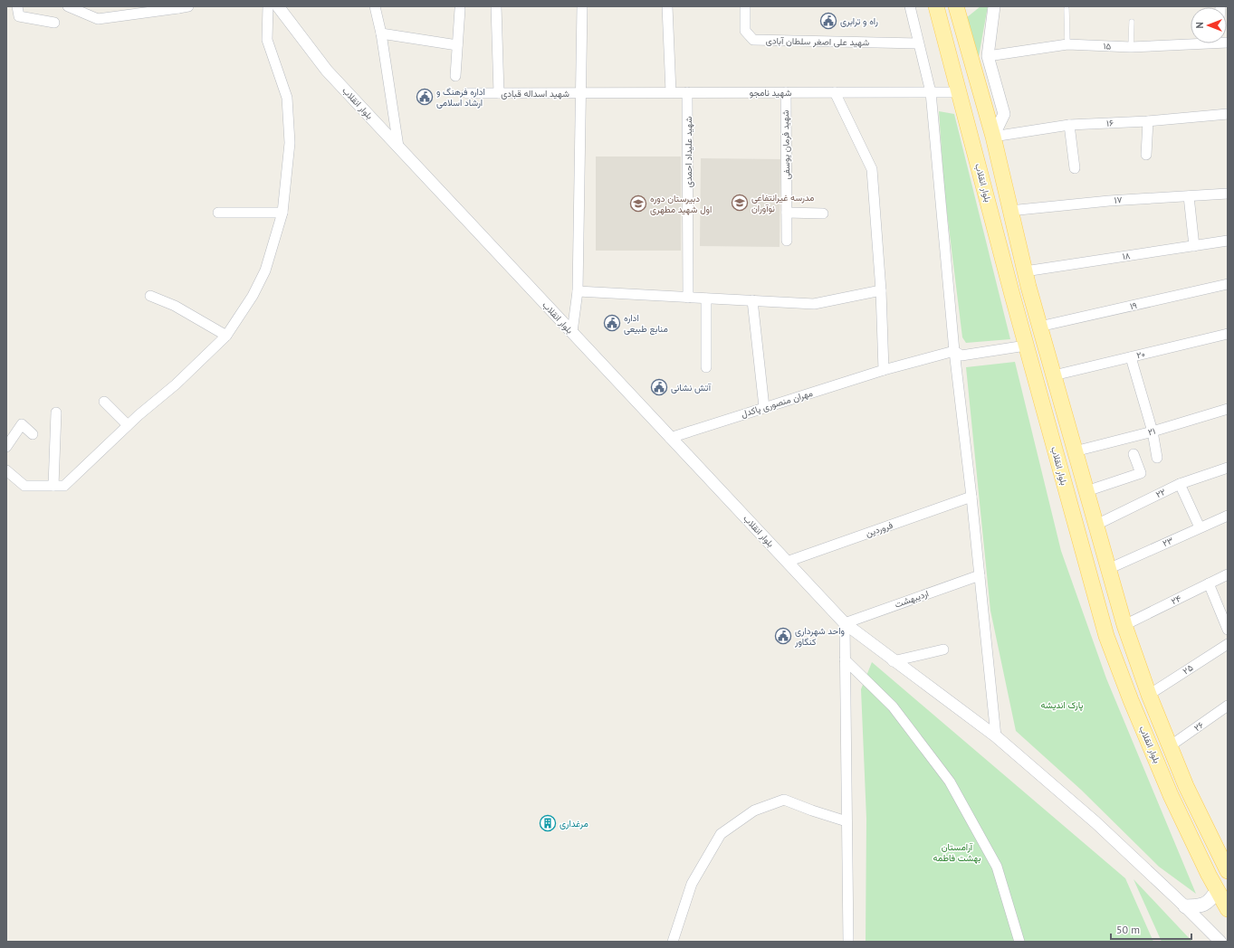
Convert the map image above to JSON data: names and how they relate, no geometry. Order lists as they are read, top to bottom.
{
  "streets": {
    "main road": ["بلوار انقلاب"],
    "street": [
      "شهید علی اصغر سلطان آبادی",
      "۱۵",
      "شهید نامجو",
      "شهید اسداله قبادی",
      "۱۶",
      "شهید فرمان یوسفی",
      "شهید علیداد احمدی",
      "۱۷",
      "۱۸",
      "۱۹",
      "۲۰",
      "مهران منصوری پاکدل",
      "۲۱",
      "۲۲",
      "فروردین",
      "۲۳",
      "اردیبهشت",
      "۲۴",
      "۲۵",
      "۲۶"
    ]
  },
  "crossings": [
    ["شهید نامجو", "شهید اسداله قبادی"],
    ["شهید نامجو", "بلوار انقلاب"],
    ["شهید نامجو", "شهید فرمان یوسفی"],
    ["شهید نامجو", "شهید علیداد احمدی"],
    ["بلوار انقلاب", "۱۶"],
    ["بلوار انقلاب", "۱۷"],
    ["بلوار انقلاب", "۱۸"],
    ["بلوار انقلاب", "۱۹"],
    ["بلوار انقلاب", "۲۰"],
    ["بلوار انقلاب", "مهران منصوری پاکدل"],
    ["بلوار انقلاب", "۲۱"],
    ["بلوار انقلاب", "۲۲"],
    ["بلوار انقلاب", "فروردین"],
    ["بلوار انقلاب", "۲۳"],
    ["بلوار انقلاب", "اردیبهشت"],
    ["بلوار انقلاب", "۲۴"],
    ["بلوار انقلاب", "۲۵"],
    ["بلوار انقلاب", "۲۶"]
  ],
  "parks": ["پارک اندیشه", "آرامستان بهشت فاطمه"],
  "places": {
    "public building": [
      "راه و ترابری",
      "اداره فرهنگ و ارشاد اسلامی",
      "اداره منابع طبیعی",
      "آتش نشانی",
      "واحد شهرداری کنگاور"
    ],
    "school or university": ["مدرسه غیرانتفاعی نوآوران", "دبیرستان دوره اول شهید مطهری"],
    "building": ["مرغداری"]
  },
  "scale_bar": "50 m",
  "north": "left"
}
